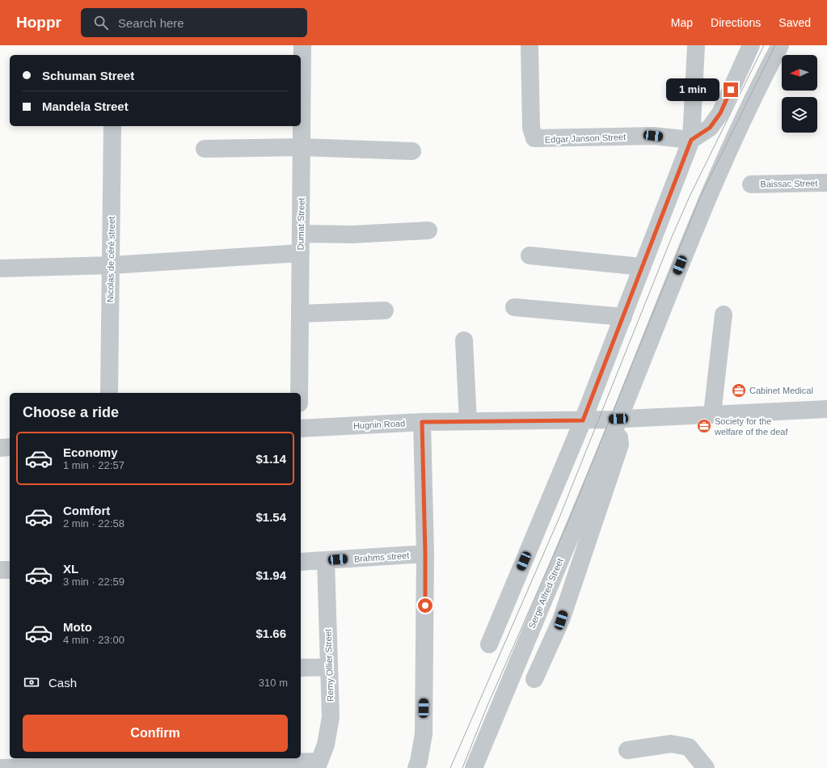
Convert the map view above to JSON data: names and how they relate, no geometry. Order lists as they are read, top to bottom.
{
  "streets": {
    "street": [
      "Edgar Janson Street",
      "Baissac Street",
      "Dumat Street",
      "Nicolas de céré street",
      "Hugnin Road",
      "Brahms street",
      "Serge Alfred Street",
      "Remy Ollier Street"
    ]
  },
  "crossings": [
    ["Hugnin Road", "Serge Alfred Street"],
    ["Brahms street", "Remy Ollier Street"]
  ],
  "places": {
    "office": ["Cabinet Medical", "Society for the welfare of the deaf"]
  },
  "north": "left",
  "page": {
    "header": "Hoppr",
    "search": "Search here",
    "nav": ["Map", "Directions", "Saved"],
    "banner": ["Schuman Street", "Mandela Street"],
    "bubble": "1 min",
    "heading": "Choose a ride",
    "list": [
      {
        "name": "Economy",
        "note": "1 min · 22:57",
        "value": "$1.14"
      },
      {
        "name": "Comfort",
        "note": "2 min · 22:58",
        "value": "$1.54"
      },
      {
        "name": "XL",
        "note": "3 min · 22:59",
        "value": "$1.94"
      },
      {
        "name": "Moto",
        "note": "4 min · 23:00",
        "value": "$1.66"
      }
    ],
    "pay": ["Cash", "310 m"],
    "buttons": "Confirm"
  }
}
